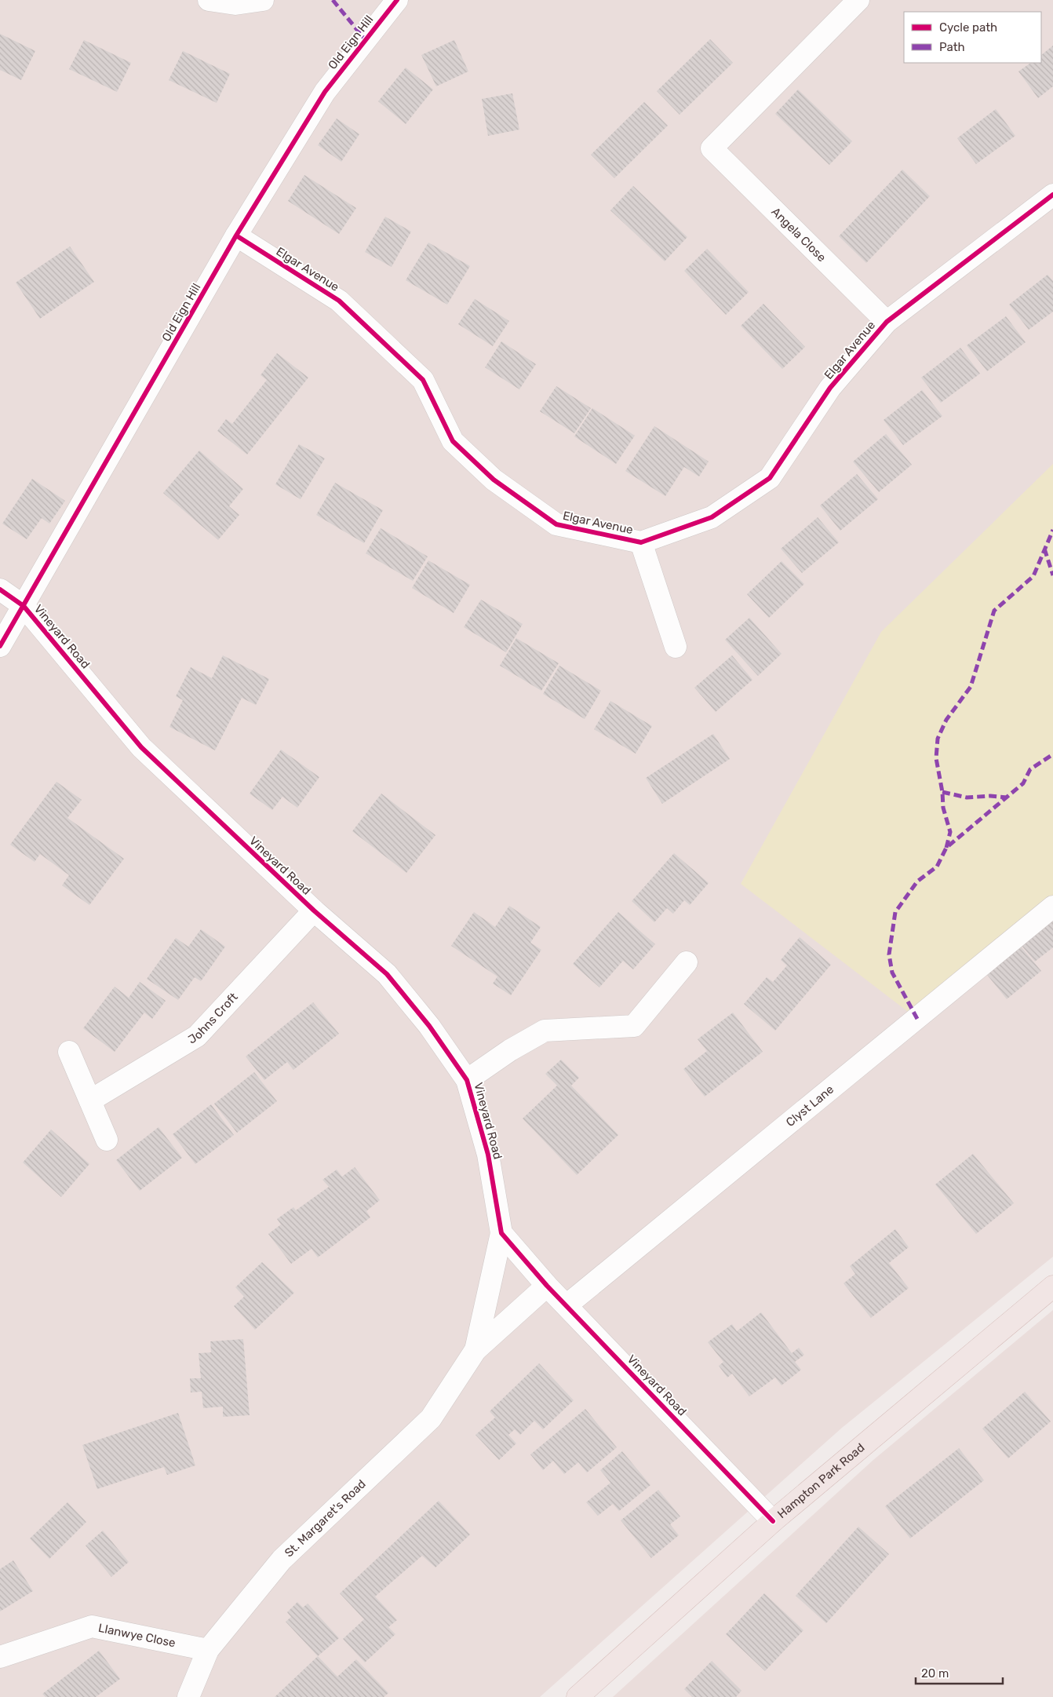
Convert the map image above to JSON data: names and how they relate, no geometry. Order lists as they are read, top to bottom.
{
  "streets": {
    "main road": ["Hampton Park Road"],
    "street": [
      "Old Eign Hill",
      "Angela Close",
      "Elgar Avenue",
      "Vineyard Road",
      "Johns Croft",
      "Clyst Lane",
      "St. Margaret's Road",
      "Llanwye Close"
    ]
  },
  "crossings": [
    ["Old Eign Hill", "Elgar Avenue"],
    ["Old Eign Hill", "Vineyard Road"],
    ["Angela Close", "Elgar Avenue"],
    ["Vineyard Road", "Johns Croft"],
    ["Vineyard Road", "Clyst Lane"],
    ["Vineyard Road", "Hampton Park Road"],
    ["Vineyard Road", "St. Margaret's Road"],
    ["St. Margaret's Road", "Llanwye Close"]
  ],
  "legend": ["Cycle path", "Path"],
  "scale_bar": "20 m"
}
